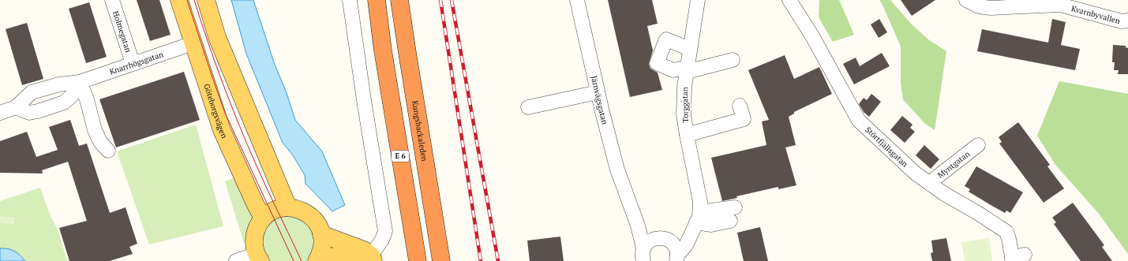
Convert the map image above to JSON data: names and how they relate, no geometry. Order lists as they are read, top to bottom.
{
  "streets": {
    "highway": ["Kungsbackaleden", "E 6"],
    "main road": ["Göteborgsvägen"],
    "street": [
      "Kvarnbyvallen",
      "Holmegatan",
      "Knarrhögsgatan",
      "Järnvägsgatan",
      "Torggatan",
      "Störtfjällsgatan",
      "Myntgatan"
    ]
  },
  "crossings": [
    ["Holmegatan", "Knarrhögsgatan"],
    ["Knarrhögsgatan", "Göteborgsvägen"],
    ["Järnvägsgatan", "Torggatan"],
    ["Störtfjällsgatan", "Myntgatan"]
  ]
}
